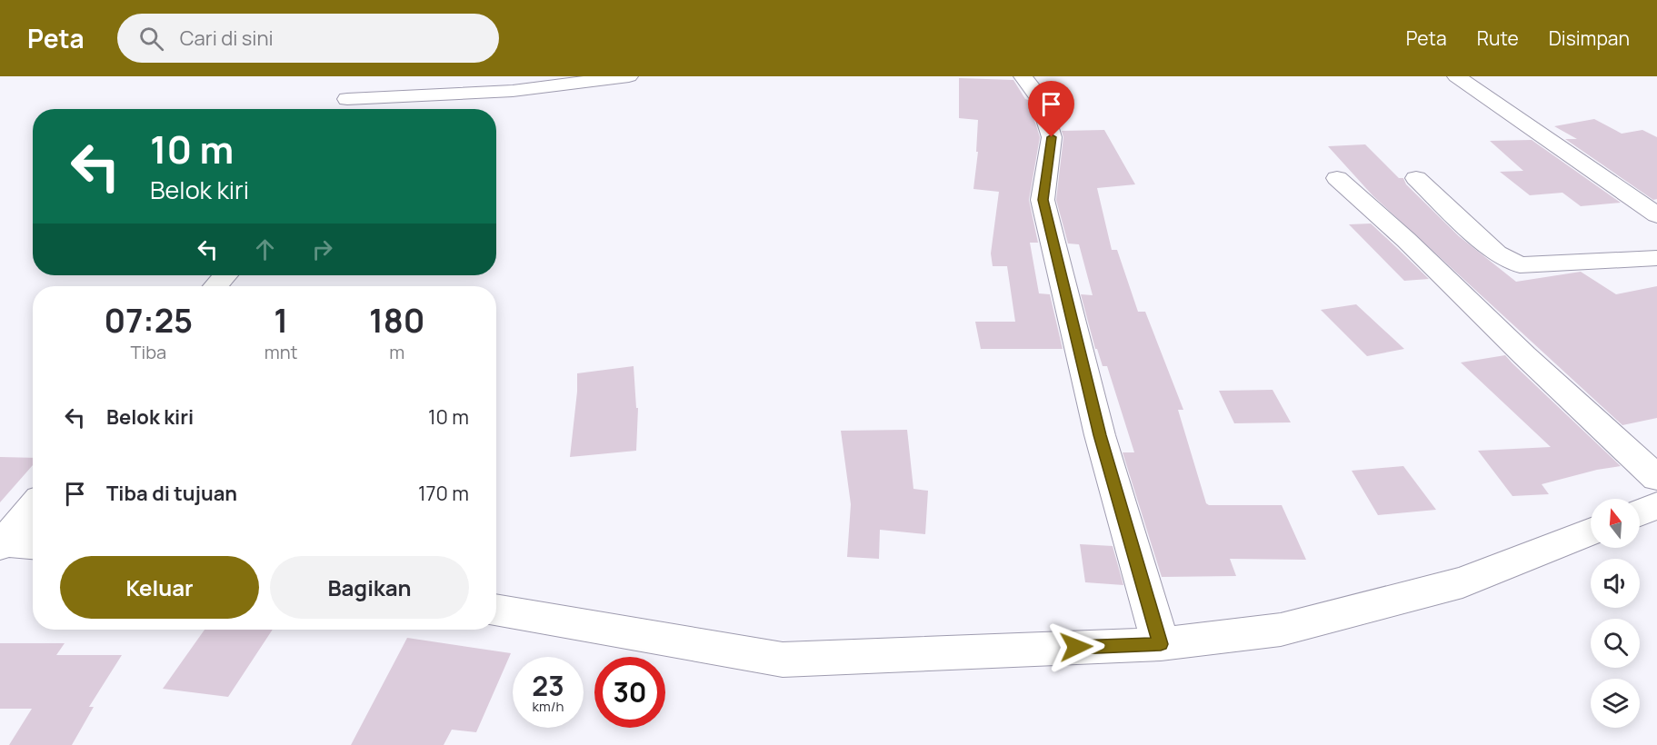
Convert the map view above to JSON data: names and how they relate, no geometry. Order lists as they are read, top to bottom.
{
  "north": "top",
  "page": {
    "header": "Peta",
    "search": "Cari di sini",
    "nav": ["Peta", "Rute", "Disimpan"],
    "turn": ["10 m", "Belok kiri"],
    "eta": [
      "07:25",
      "Tiba",
      "1",
      "mnt",
      "180",
      "m"
    ],
    "list": [
      {
        "name": "Belok kiri",
        "value": "10 m"
      },
      {
        "name": "Tiba di tujuan",
        "value": "170 m"
      }
    ],
    "buttons": ["Keluar", "Bagikan"],
    "speed": "23 km/h",
    "limit": "30"
  }
}
